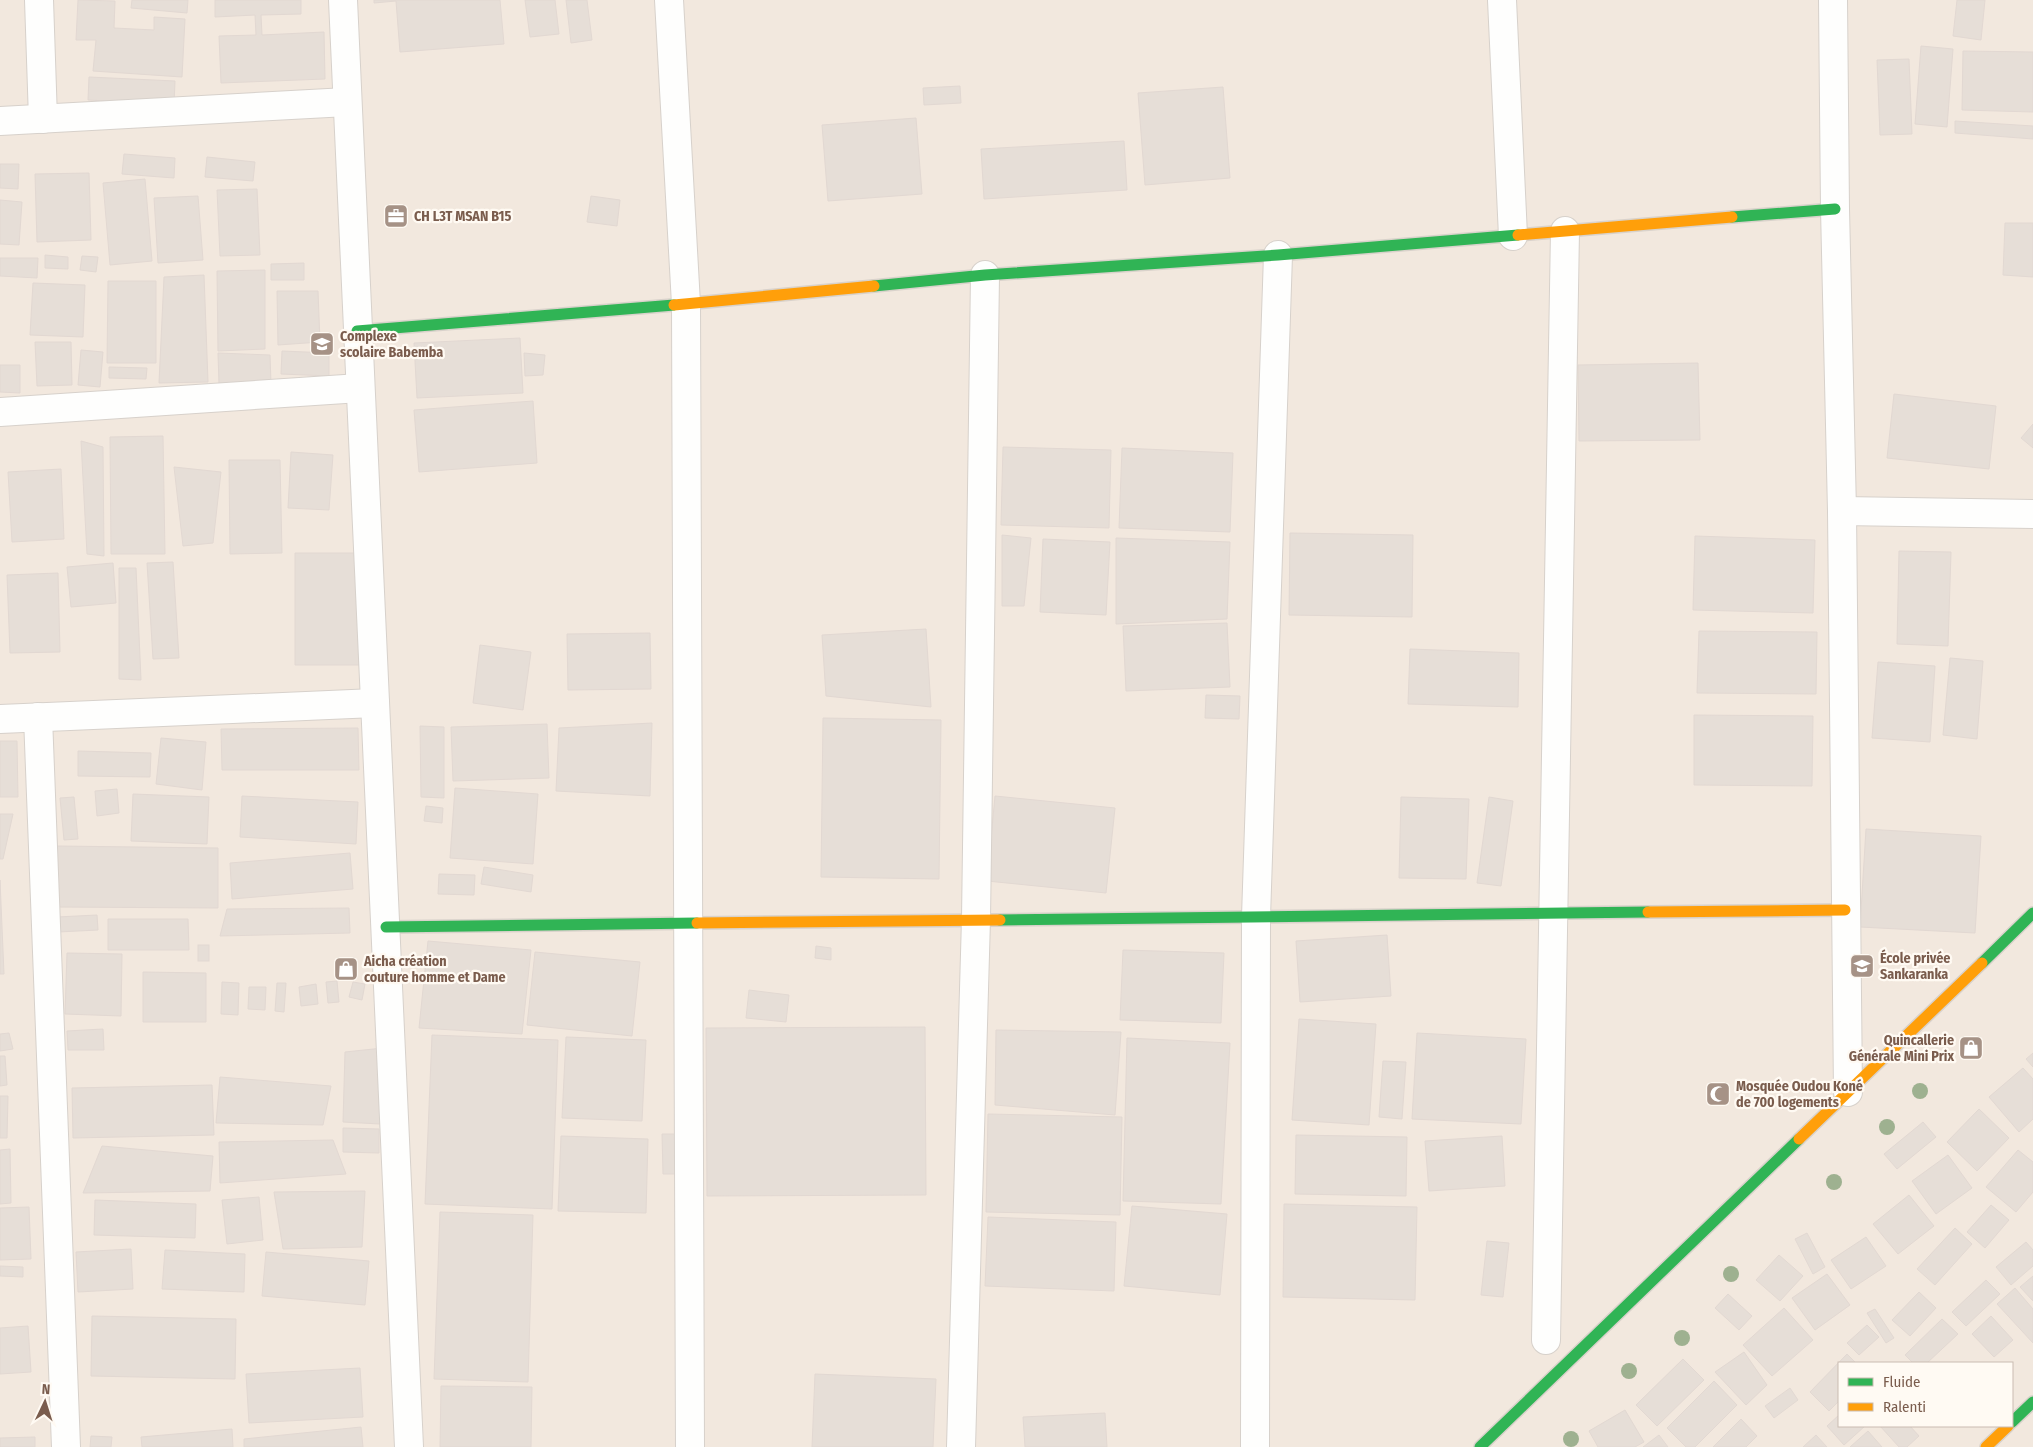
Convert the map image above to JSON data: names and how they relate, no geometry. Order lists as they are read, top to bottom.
{
  "places": {
    "office": ["CH L3T MSAN B15"],
    "school or university": ["Complexe scolaire Babemba", "École privée Sankaranka"],
    "shop": ["Aicha création couture homme et Dame", "Quincallerie Générale Mini Prix"],
    "mosque": ["Mosquée Oudou Koné de 700 logements"]
  },
  "legend": ["Fluide", "Ralenti"],
  "north": "top"
}
